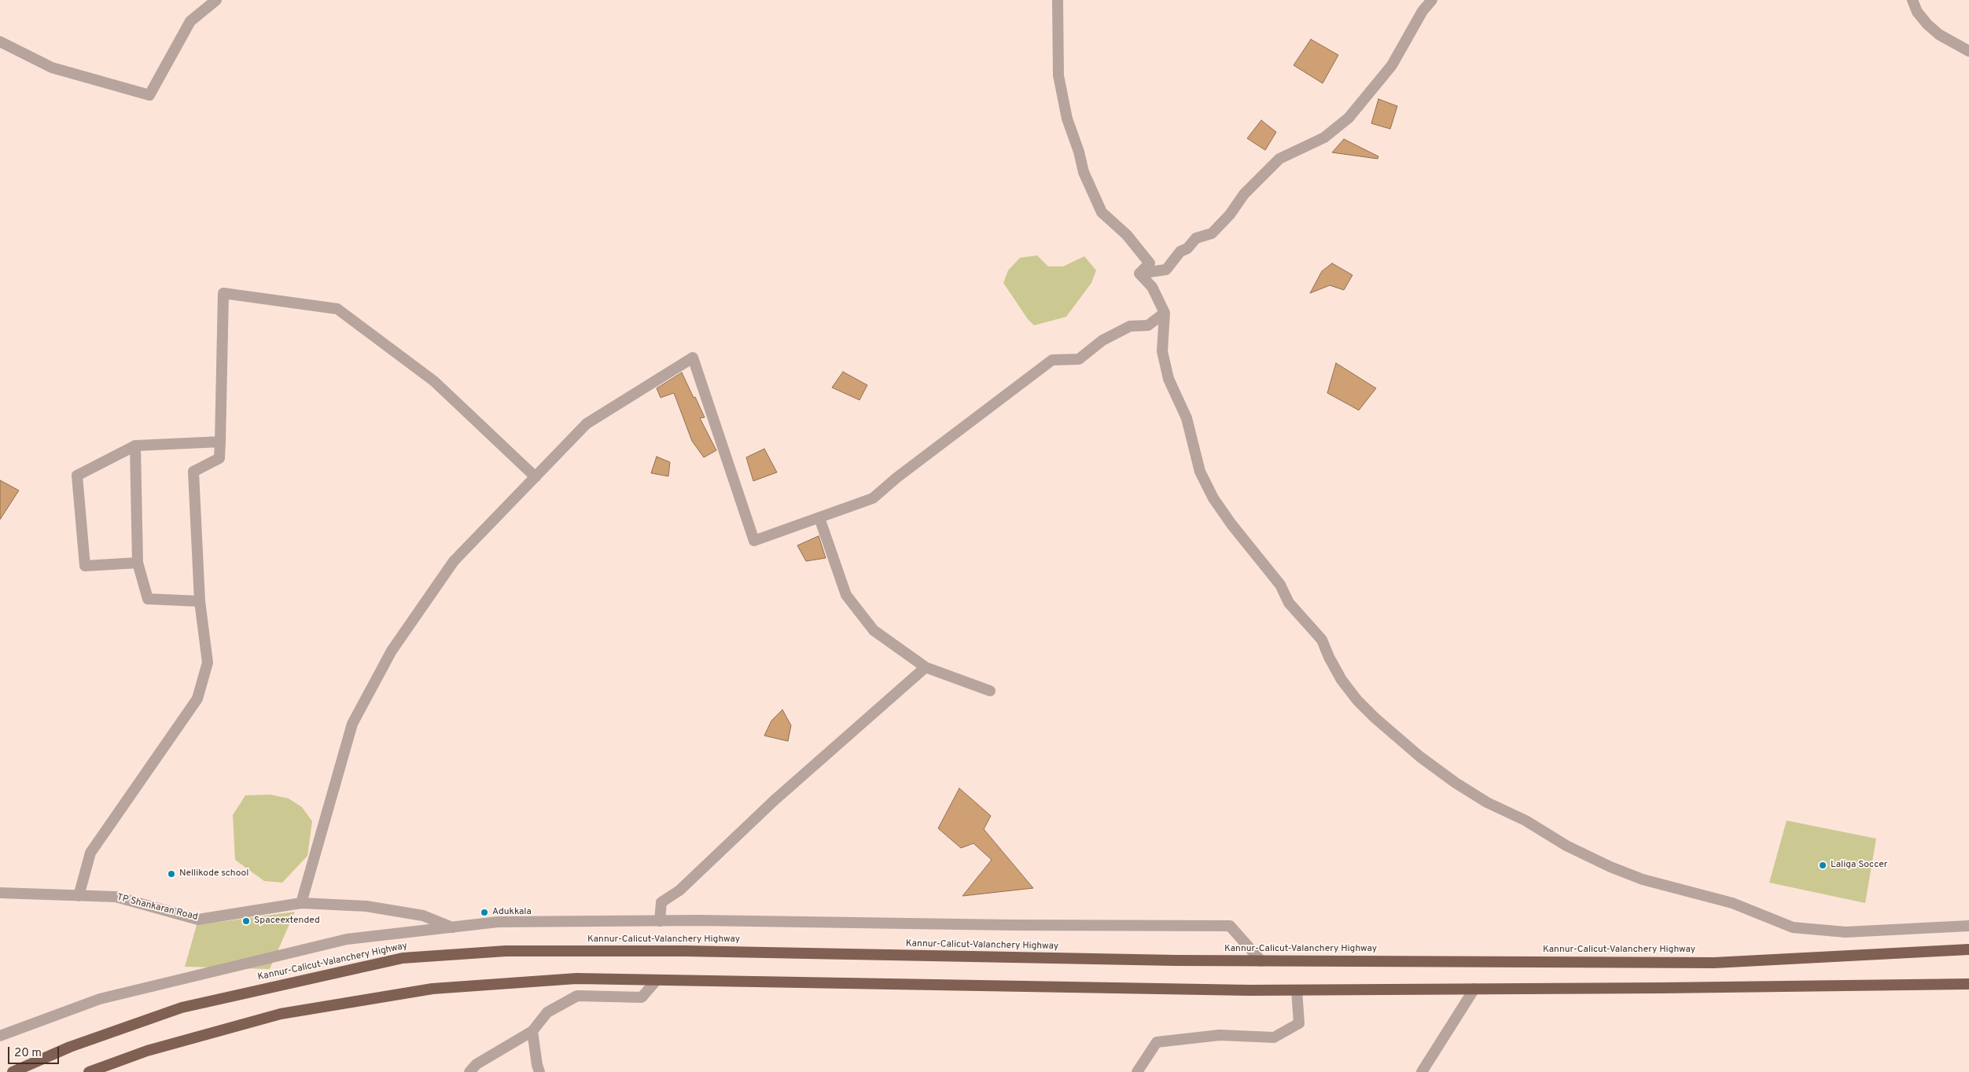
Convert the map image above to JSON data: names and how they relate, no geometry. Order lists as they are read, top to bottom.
{
  "streets": {
    "highway": ["Kannur-Calicut-Valanchery Highway"],
    "street": ["TP Shankaran Road"]
  },
  "places": [
    "Laliga Soccer",
    "Nellikode school",
    "Adukkala",
    "Spaceextended"
  ],
  "scale_bar": "20 m"
}
